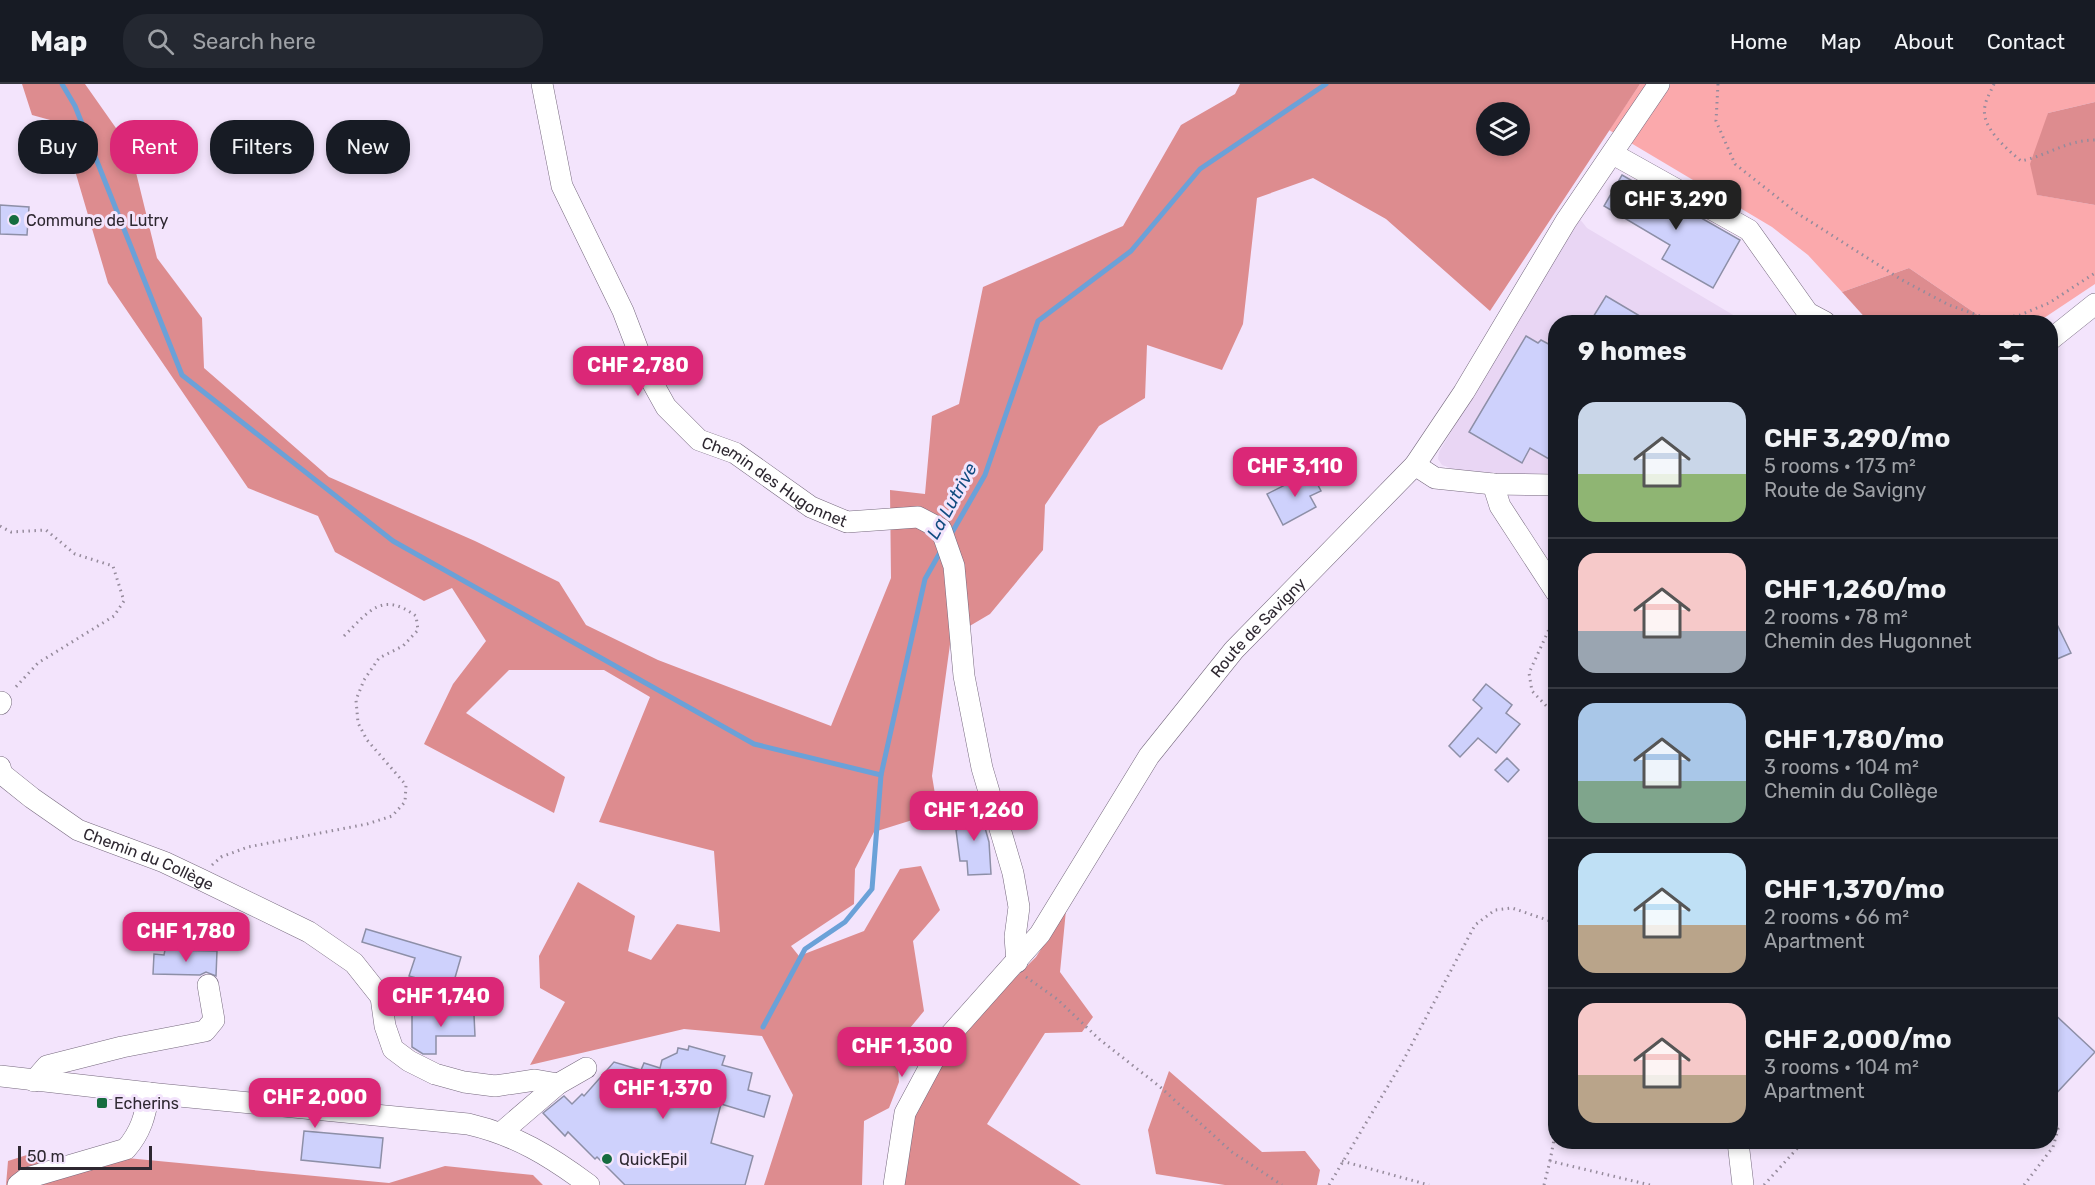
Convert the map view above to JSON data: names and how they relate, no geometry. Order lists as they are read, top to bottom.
{
  "streets": {
    "street": ["Chemin des Hugonnet", "Route de Savigny", "Chemin du Collège"]
  },
  "crossings": [
    ["Chemin des Hugonnet", "Route de Savigny"]
  ],
  "water": ["La Lutrive"],
  "places": {
    "other": ["Commune de Lutry", "QuickEpil"],
    "transit": ["Echerins"]
  },
  "scale_bar": "50 m",
  "page": {
    "header": "Map",
    "search": "Search here",
    "nav": [
      "Home",
      "Map",
      "About",
      "Contact"
    ],
    "chip": [
      "Buy",
      "Rent",
      "Filters",
      "New"
    ],
    "price": [
      "CHF 3,290",
      "CHF 2,780",
      "CHF 3,110",
      "CHF 1,260",
      "CHF 1,780",
      "CHF 1,740",
      "CHF 1,300",
      "CHF 1,370",
      "CHF 2,000"
    ],
    "heading": "9 homes",
    "list": [
      {
        "name": "CHF 3,290/mo",
        "note": "5 rooms · 173 m² · Route de Savigny"
      },
      {
        "name": "CHF 1,260/mo",
        "note": "2 rooms · 78 m² · Chemin des Hugonnet"
      },
      {
        "name": "CHF 1,780/mo",
        "note": "3 rooms · 104 m² · Chemin du Collège"
      },
      {
        "name": "CHF 1,370/mo",
        "note": "2 rooms · 66 m² · Apartment"
      },
      {
        "name": "CHF 2,000/mo",
        "note": "3 rooms · 104 m² · Apartment"
      }
    ],
    "scale": "50 m"
  }
}
